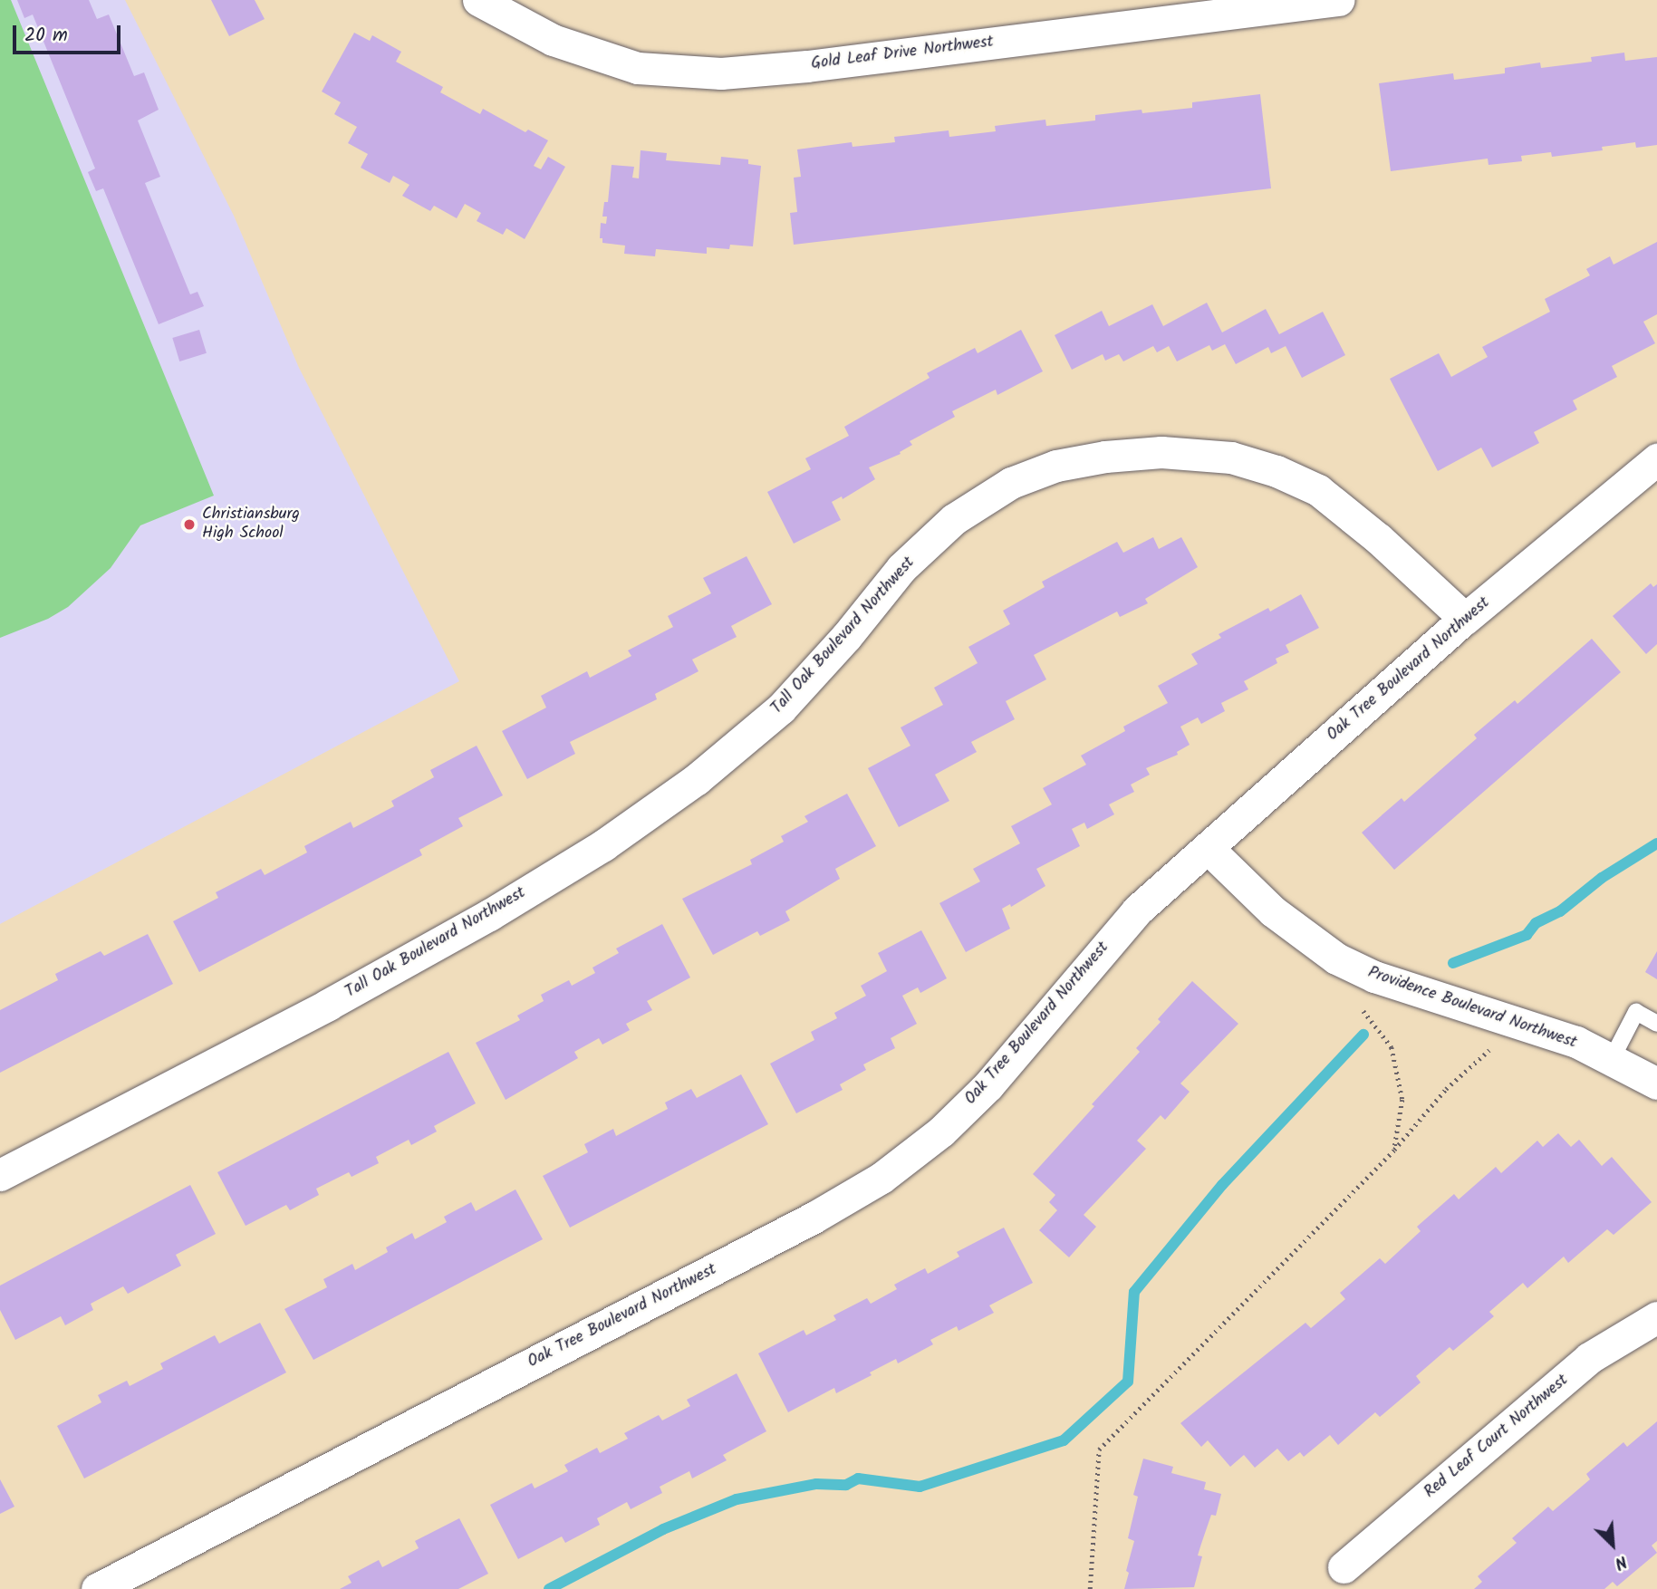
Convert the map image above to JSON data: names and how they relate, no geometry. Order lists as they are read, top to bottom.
{
  "streets": {
    "street": [
      "Gold Leaf Drive Northwest",
      "Tall Oak Boulevard Northwest",
      "Oak Tree Boulevard Northwest",
      "Providence Boulevard Northwest",
      "Red Leaf Court Northwest"
    ]
  },
  "crossings": [
    ["Tall Oak Boulevard Northwest", "Oak Tree Boulevard Northwest"],
    ["Oak Tree Boulevard Northwest", "Providence Boulevard Northwest"]
  ],
  "places": ["Christiansburg High School"],
  "scale_bar": "20 m",
  "north": "bottom right"
}
